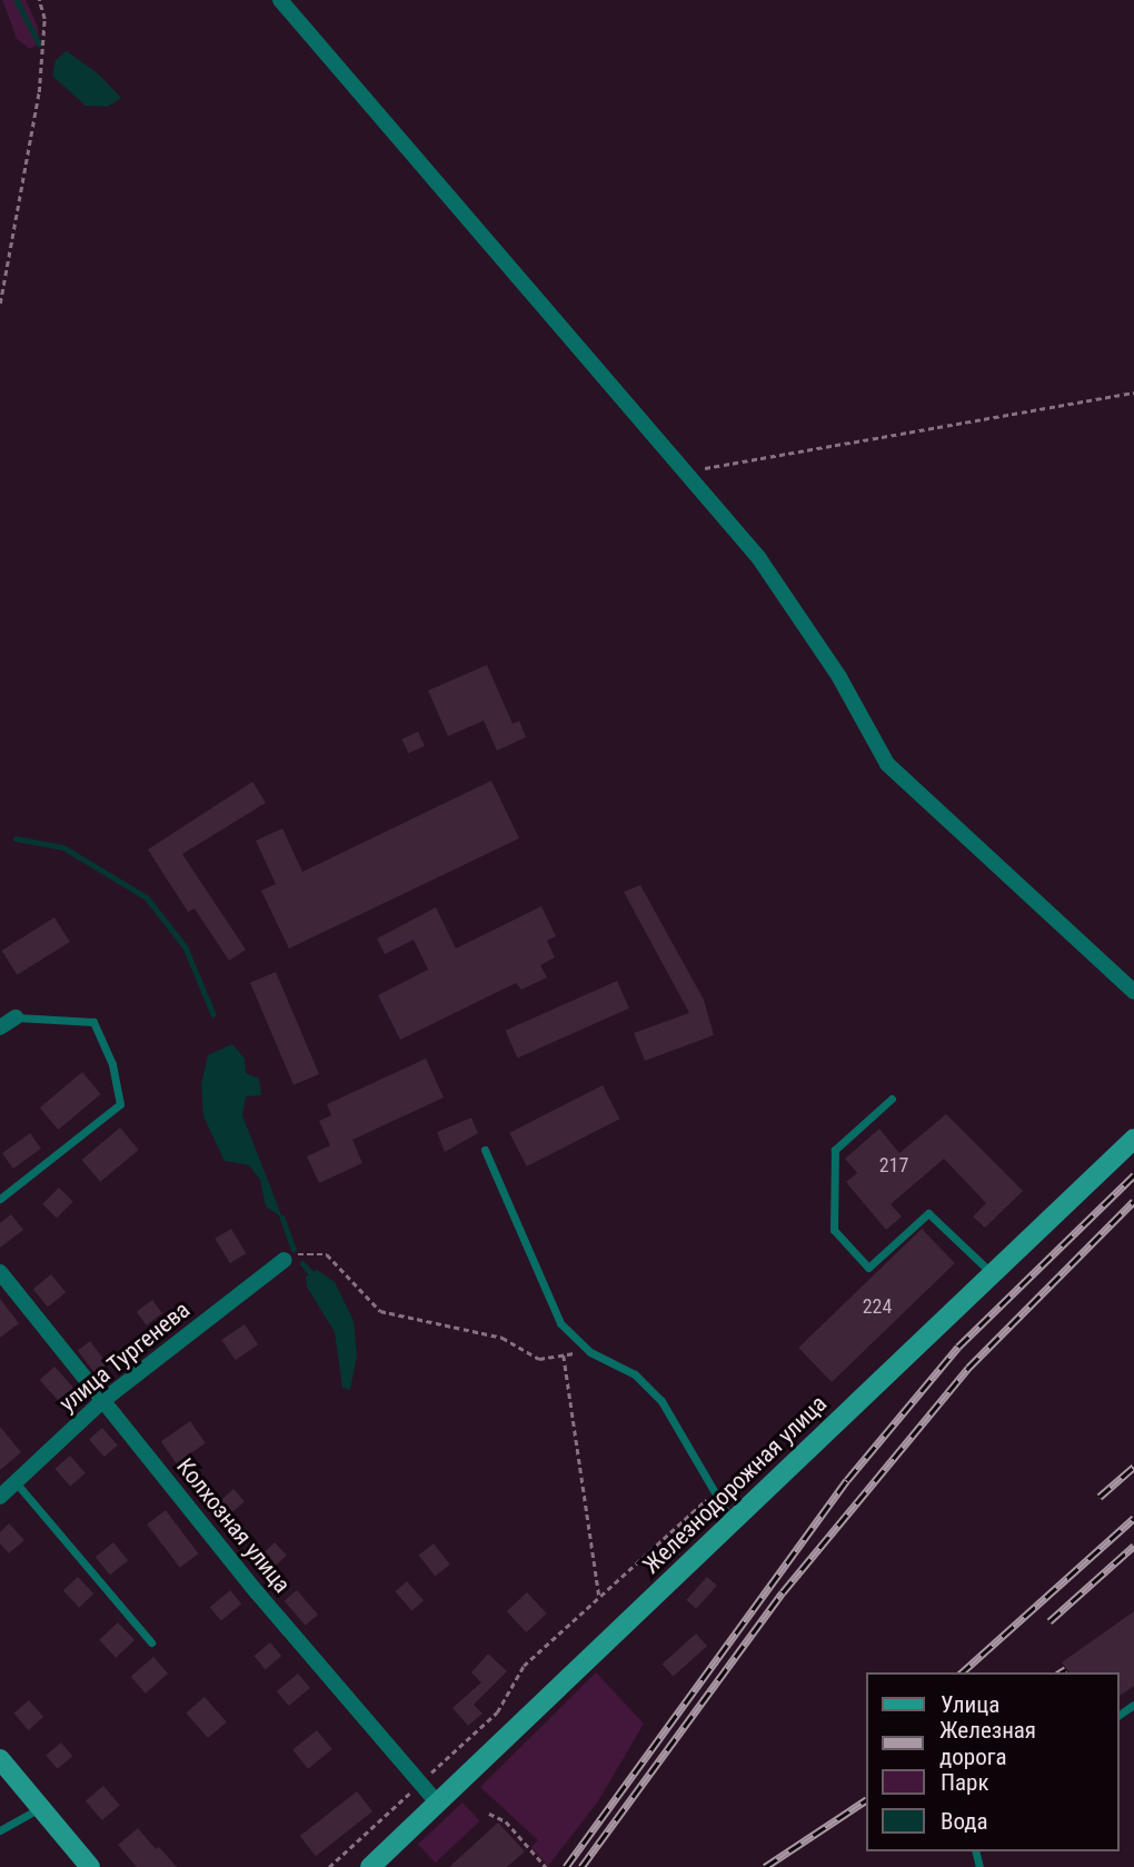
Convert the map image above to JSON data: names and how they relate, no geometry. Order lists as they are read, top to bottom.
{
  "streets": {
    "street": ["улица Тургенева", "Железнодорожная улица", "Колхозная улица"]
  },
  "crossings": [
    ["улица Тургенева", "Колхозная улица"],
    ["Железнодорожная улица", "Колхозная улица"]
  ],
  "house_numbers": ["217", "224"],
  "legend": [
    "Улица",
    "Железная дорога",
    "Парк",
    "Вода"
  ]
}
